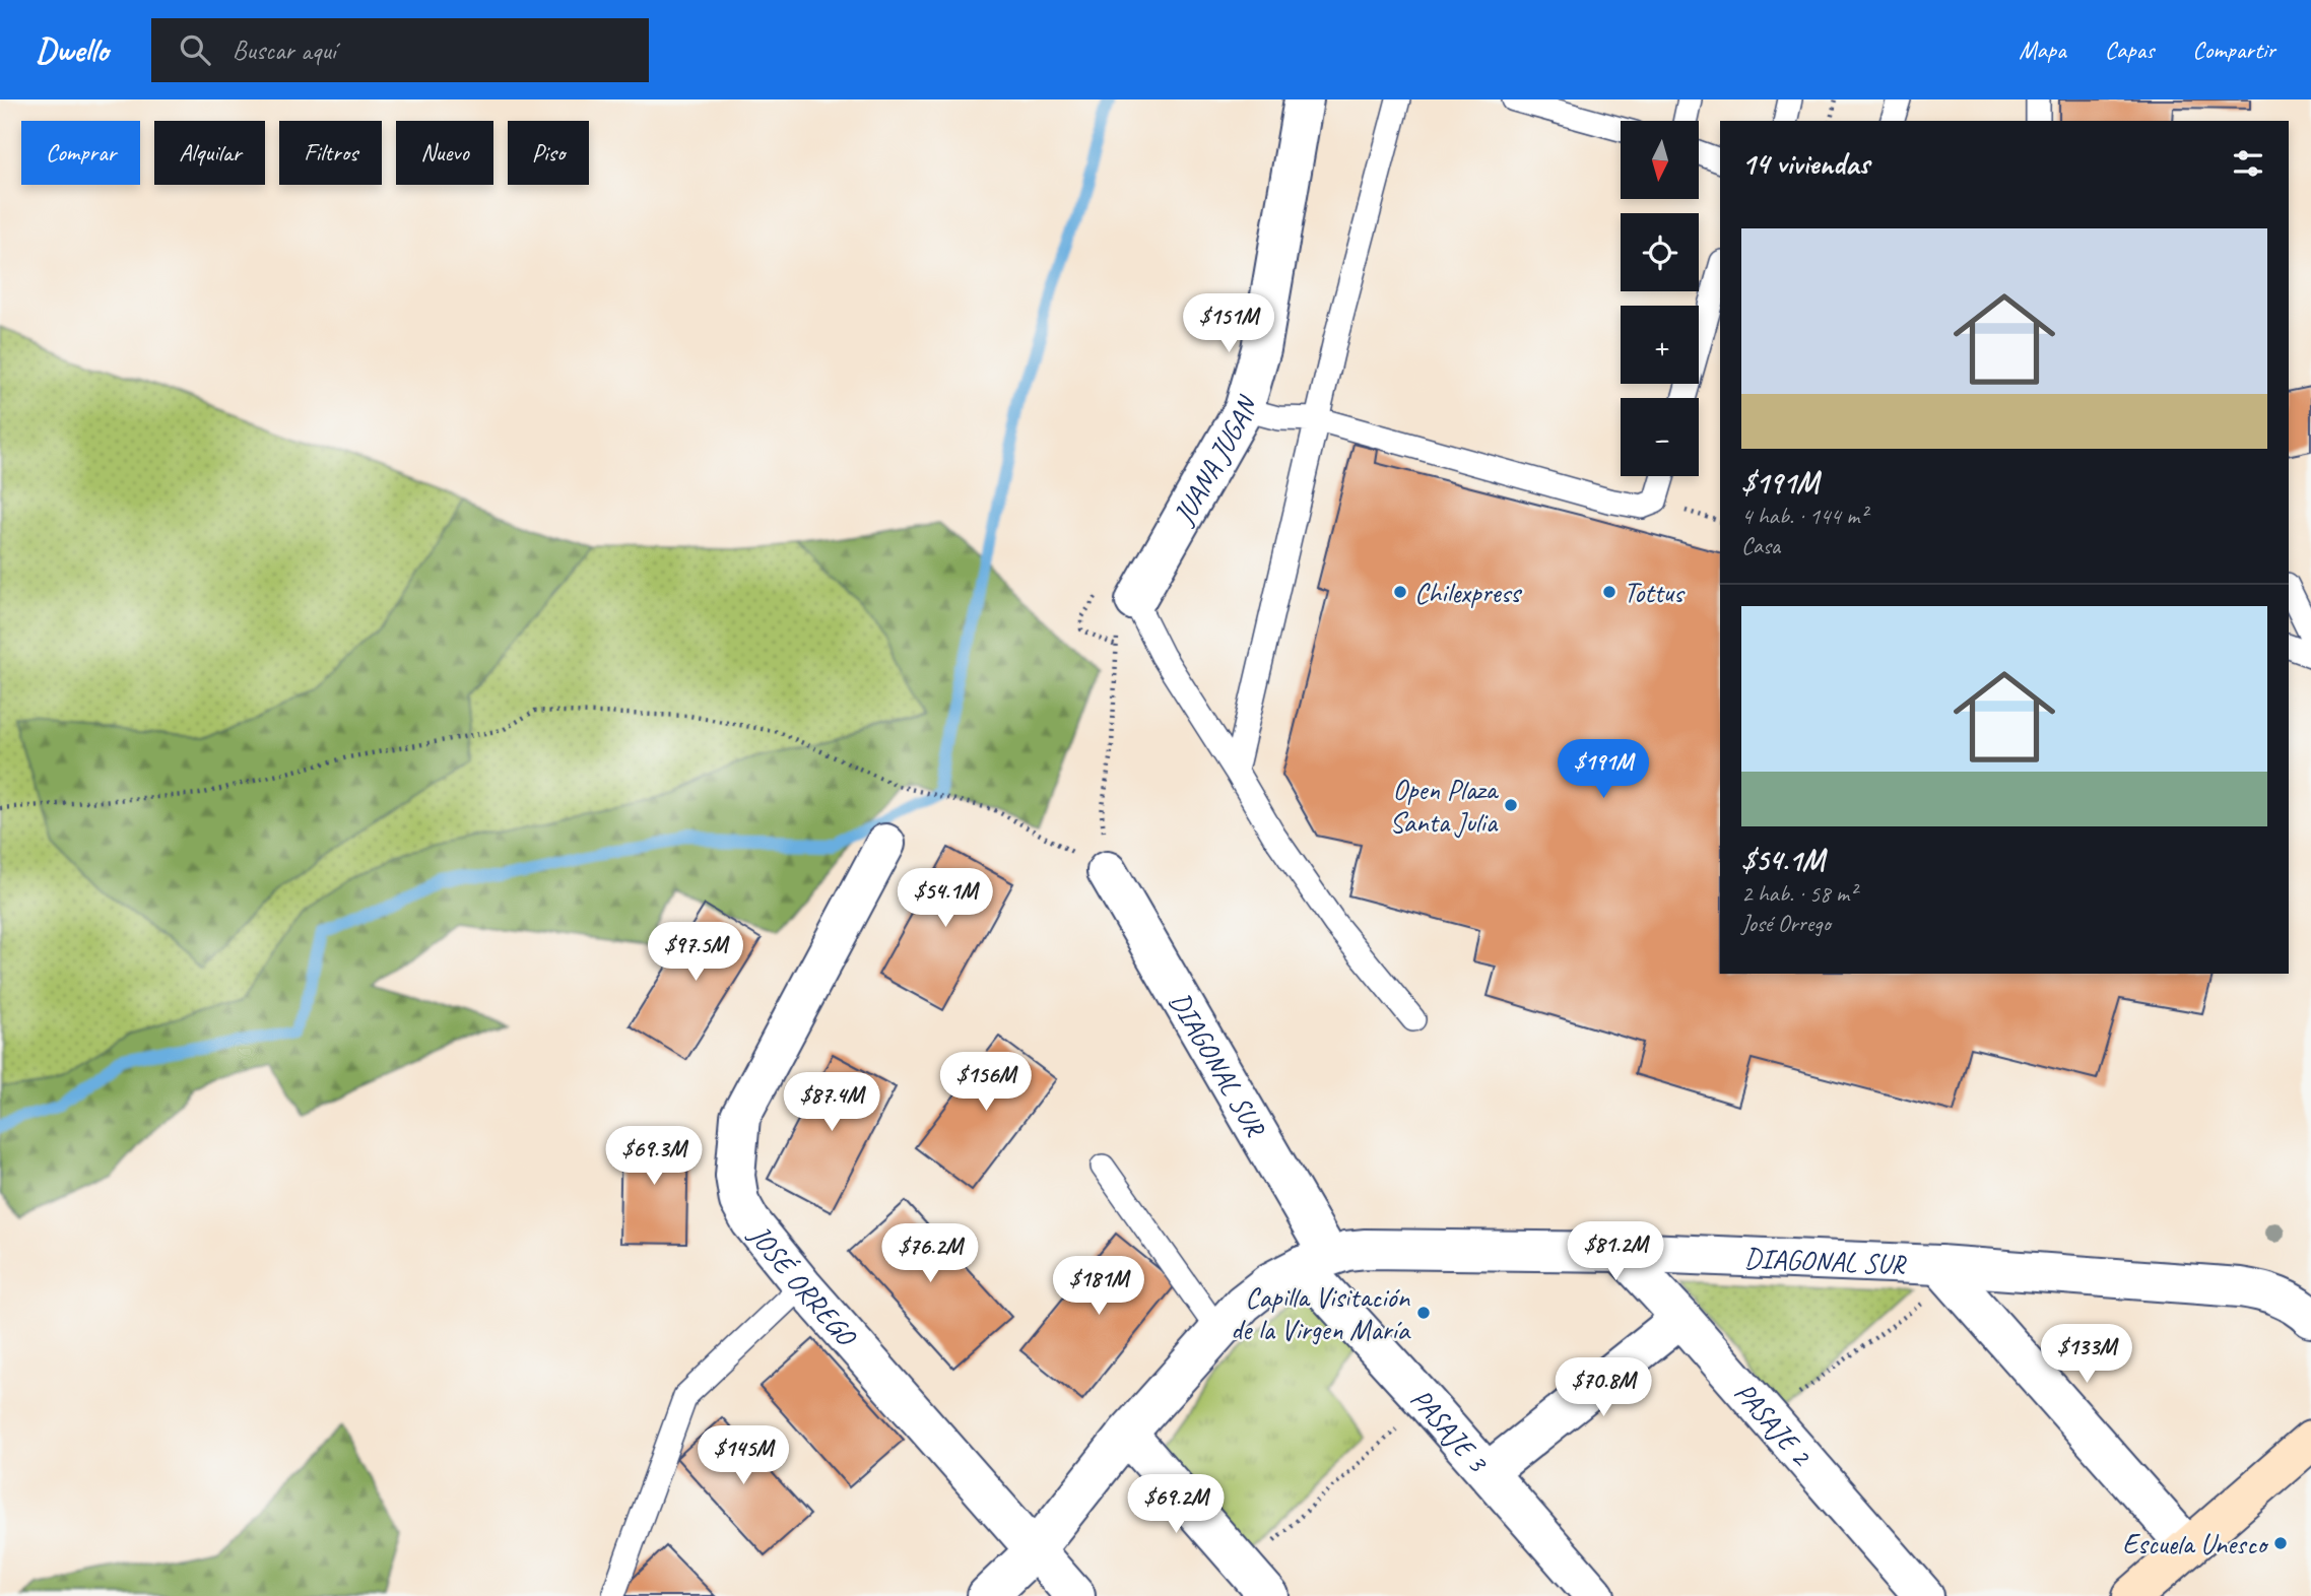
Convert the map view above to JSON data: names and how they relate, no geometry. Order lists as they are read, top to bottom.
{
  "streets": {
    "street": [
      "JUANA JUGAN",
      "DIAGONAL SUR",
      "JOSÉ ORREGO",
      "PASAJE 2",
      "PASAJE 3"
    ]
  },
  "crossings": [
    ["DIAGONAL SUR", "JOSÉ ORREGO"],
    ["DIAGONAL SUR", "PASAJE 2"],
    ["DIAGONAL SUR", "PASAJE 3"]
  ],
  "places": [
    "Chilexpress",
    "Tottus",
    "Open Plaza Santa Julia",
    "Capilla Visitación de la Virgen María",
    "Escuela Unesco"
  ],
  "north": "bottom",
  "page": {
    "header": "Dwello",
    "search": "Buscar aquí",
    "nav": ["Mapa", "Capas", "Compartir"],
    "map_buttons": ["+", "−"],
    "chip": [
      "Comprar",
      "Alquilar",
      "Filtros",
      "Nuevo",
      "Piso"
    ],
    "heading": "14 viviendas",
    "list": [
      {
        "name": "$191M",
        "note": "4 hab. · 144 m² · Casa"
      },
      {
        "name": "$54.1M",
        "note": "2 hab. · 58 m² · José Orrego"
      }
    ],
    "price": [
      "$151M",
      "$191M",
      "$54.1M",
      "$97.5M",
      "$156M",
      "$87.4M",
      "$69.3M",
      "$81.2M",
      "$76.2M",
      "$181M",
      "$133M",
      "$70.8M",
      "$145M",
      "$69.2M"
    ]
  }
}
